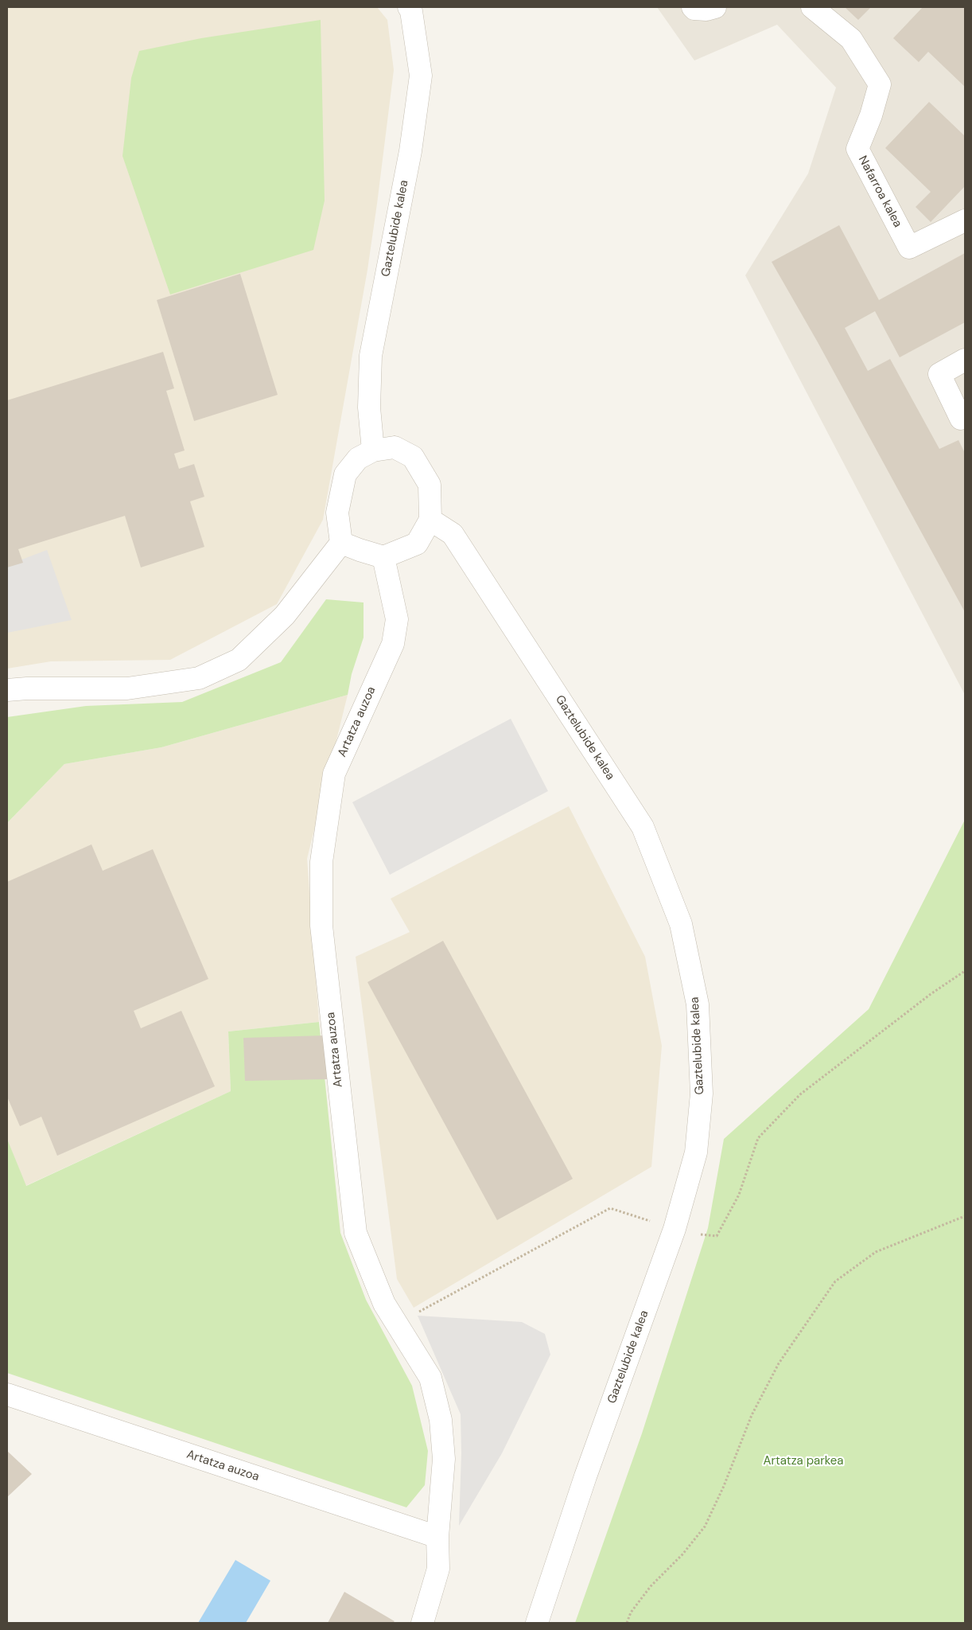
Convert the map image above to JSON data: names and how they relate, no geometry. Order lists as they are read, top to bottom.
{
  "streets": {
    "street": ["Nafarroa kalea", "Gaztelubide kalea", "Artatza auzoa"]
  },
  "crossings": [
    ["Gaztelubide kalea", "Artatza auzoa"]
  ],
  "parks": ["Artatza parkea"]
}
